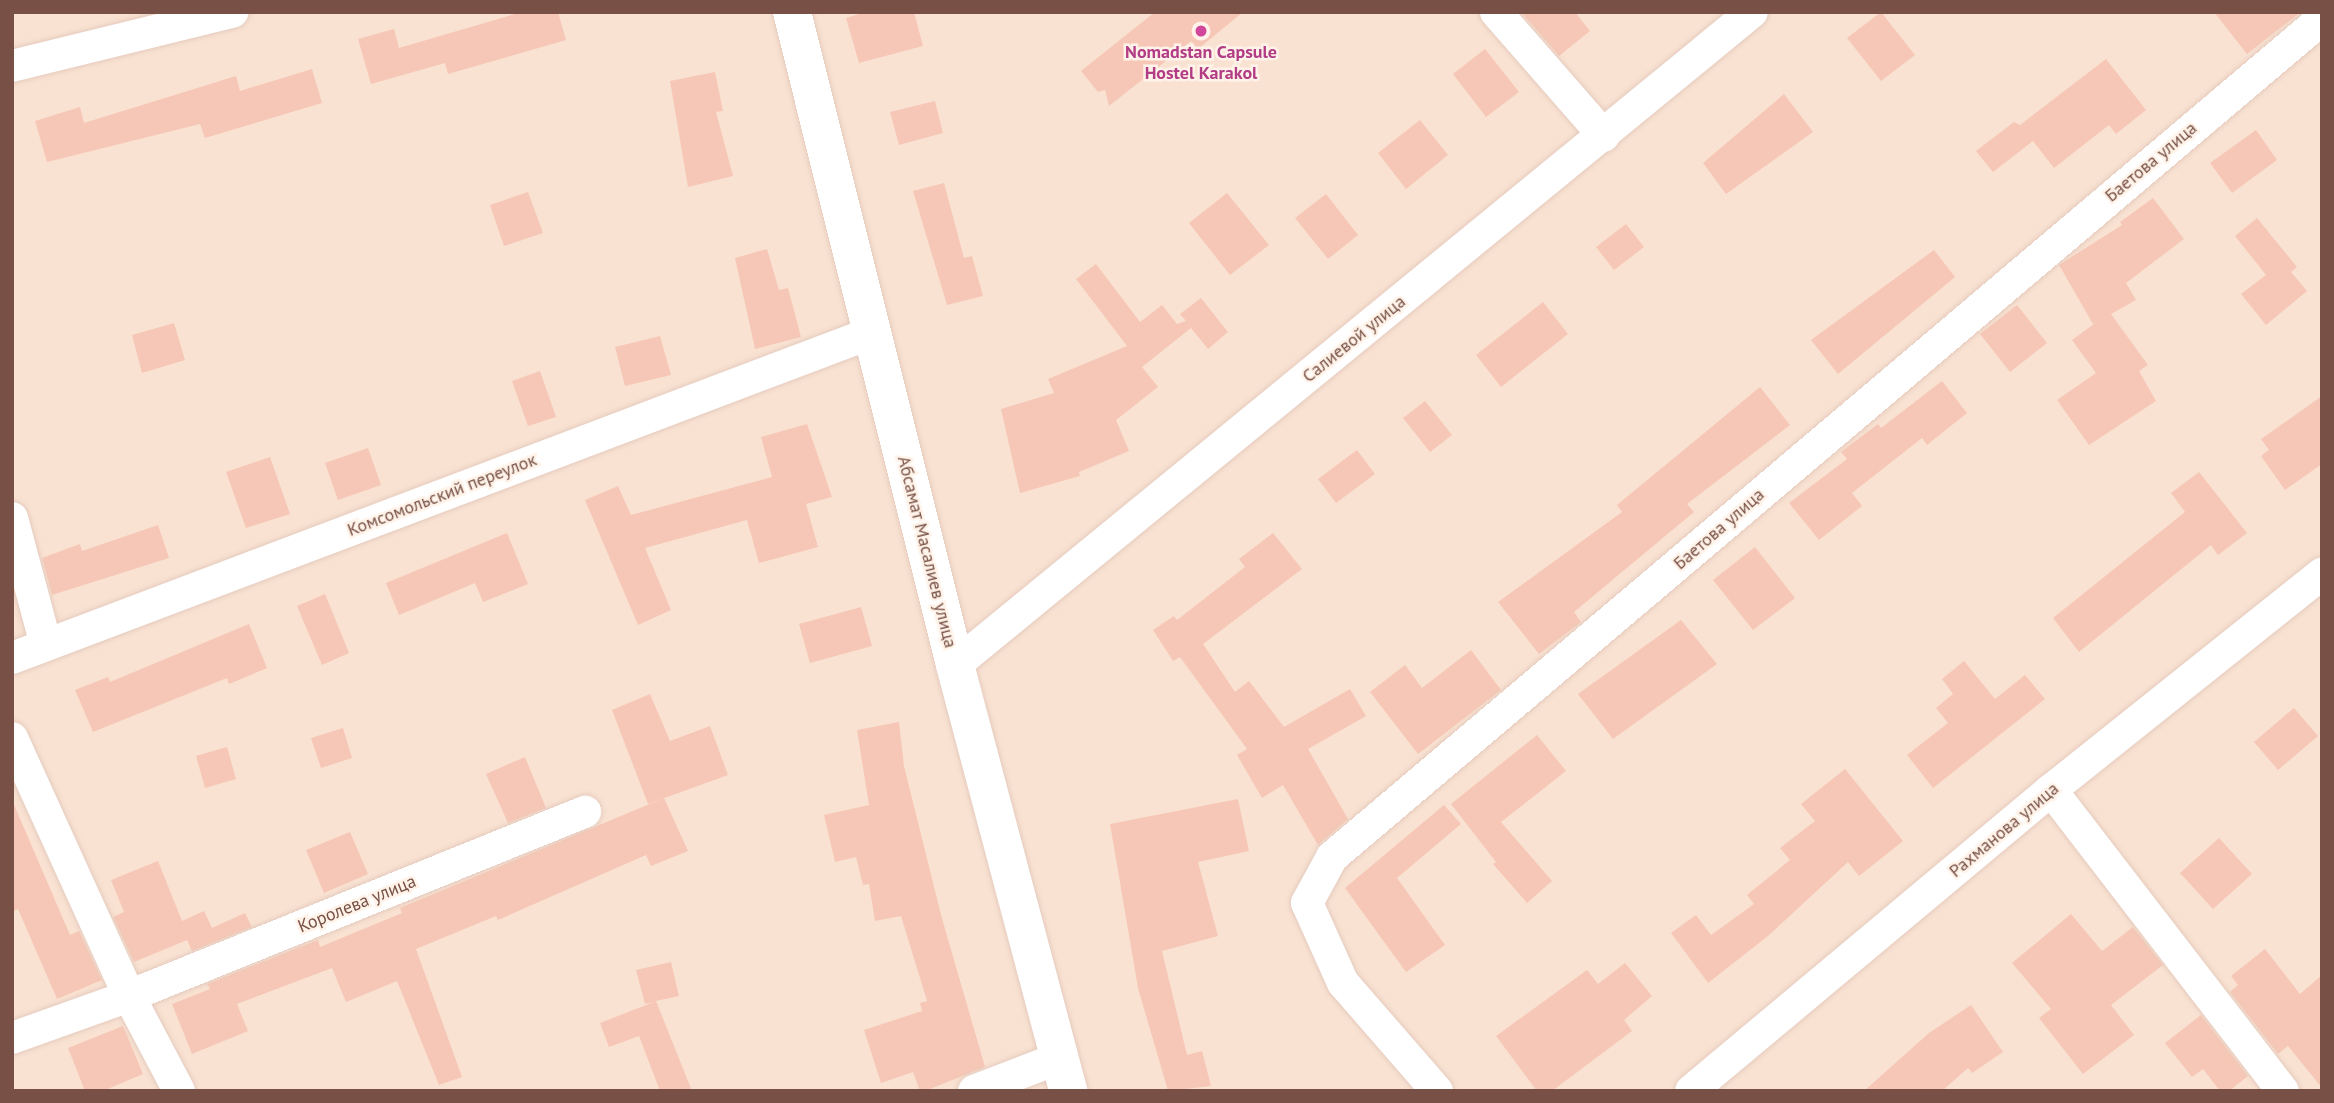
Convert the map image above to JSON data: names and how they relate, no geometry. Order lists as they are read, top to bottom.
{
  "streets": {
    "street": [
      "Баетова улица",
      "Салиевой улица",
      "Комсомольский переулок",
      "Абсамат Масалиев улица",
      "Рахманова улица",
      "Королева улица"
    ]
  },
  "crossings": [
    ["Салиевой улица", "Абсамат Масалиев улица"],
    ["Комсомольский переулок", "Абсамат Масалиев улица"]
  ],
  "places": ["Nomadstan Capsule Hostel Karakol"]
}
